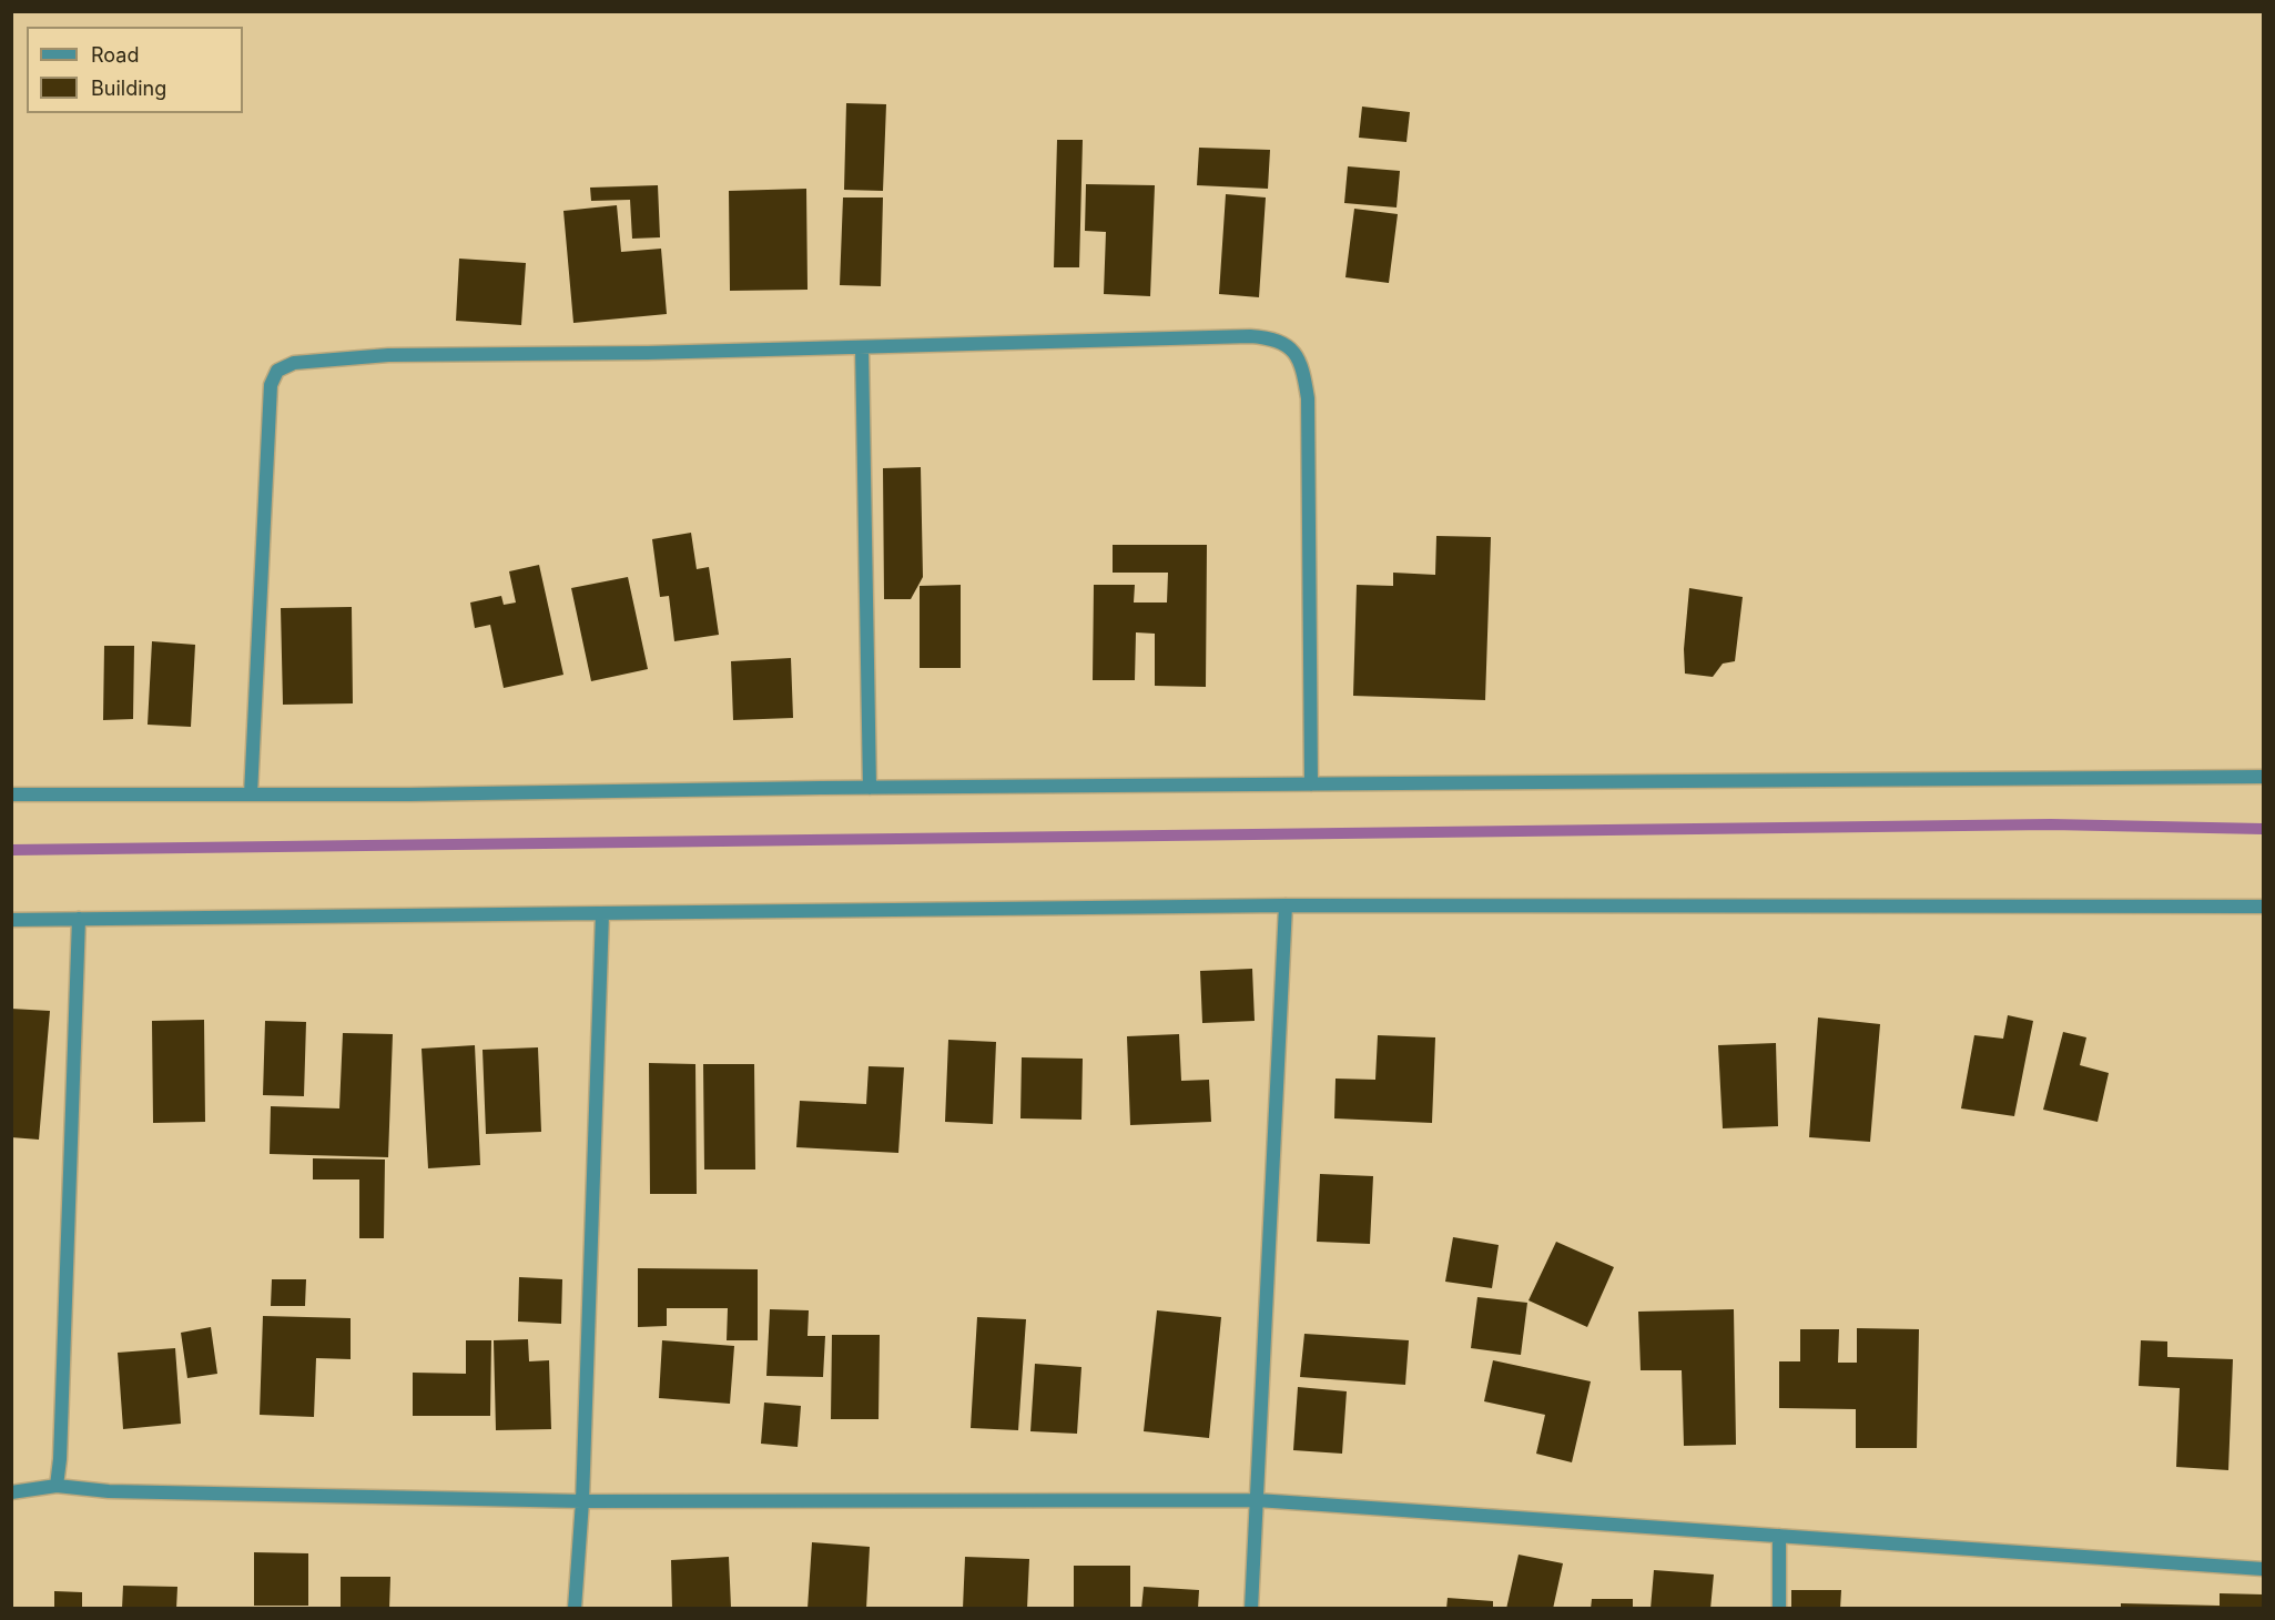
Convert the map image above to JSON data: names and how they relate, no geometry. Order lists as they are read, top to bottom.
{
  "legend": ["Road", "Building"]
}
